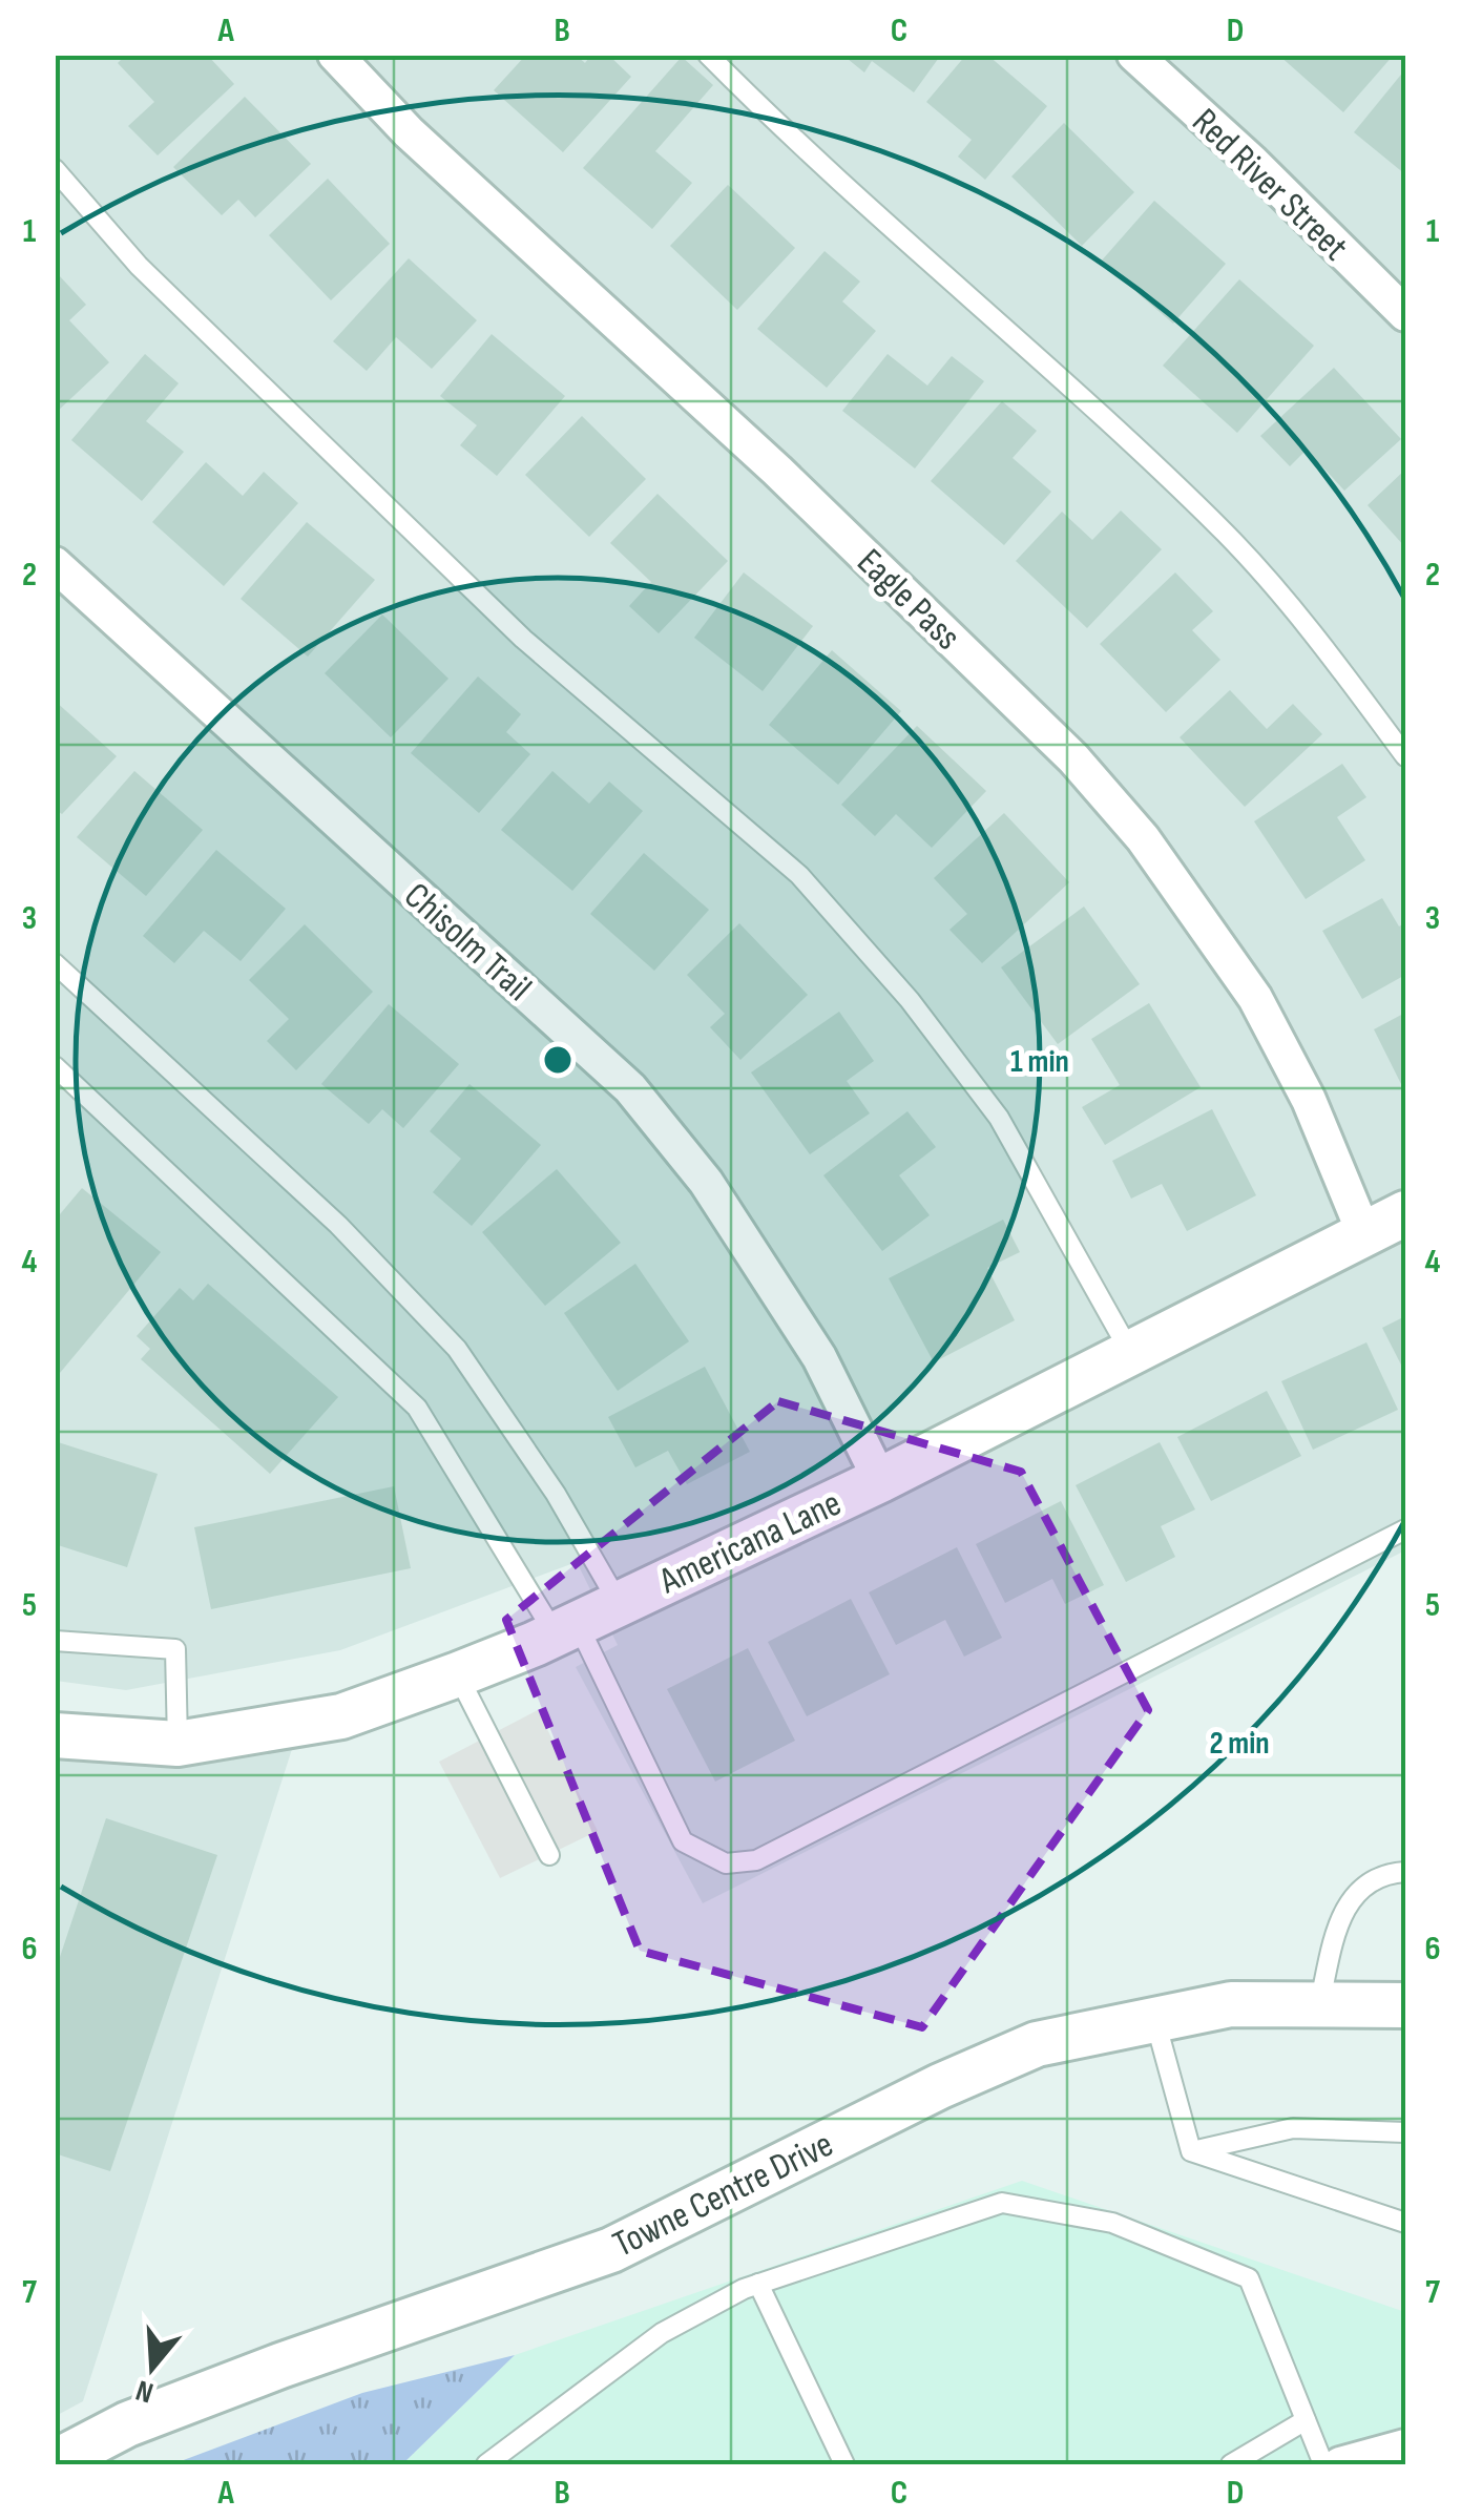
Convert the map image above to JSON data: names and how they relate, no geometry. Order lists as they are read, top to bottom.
{
  "streets": {
    "street": [
      "Red River Street",
      "Eagle Pass",
      "Chisolm Trail",
      "Americana Lane",
      "Towne Centre Drive"
    ]
  },
  "crossings": [
    ["Eagle Pass", "Americana Lane"],
    ["Chisolm Trail", "Americana Lane"]
  ],
  "north": "bottom",
  "grid": {
    "columns": [
      "A",
      "B",
      "C",
      "D"
    ],
    "rows": [
      "1",
      "2",
      "3",
      "4",
      "5",
      "6",
      "7"
    ]
  },
  "rings": ["1 min", "2 min"]
}
